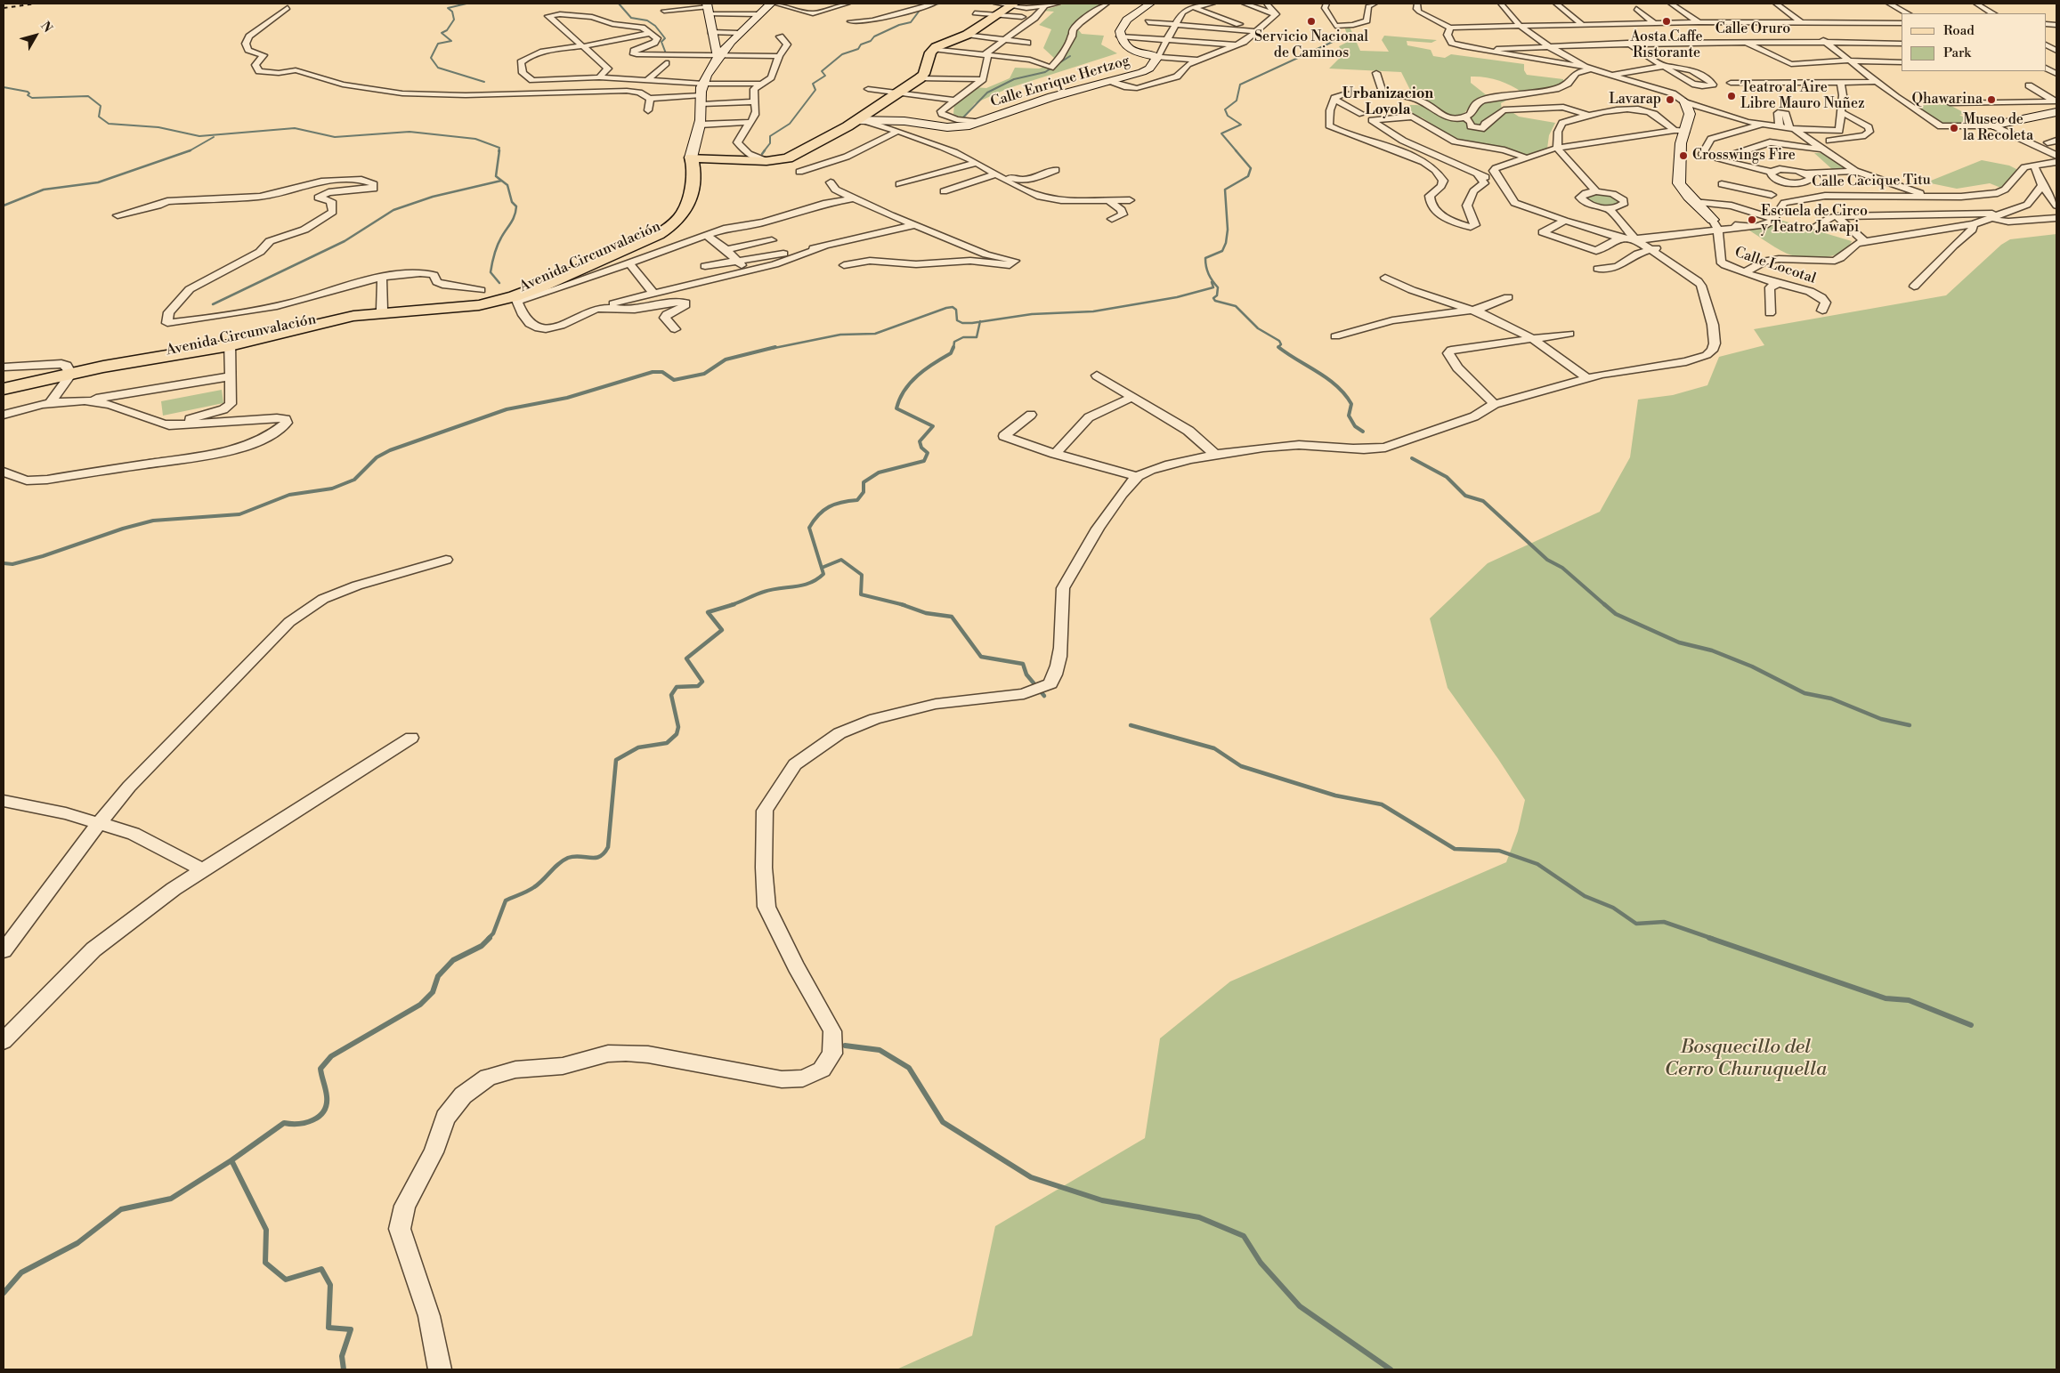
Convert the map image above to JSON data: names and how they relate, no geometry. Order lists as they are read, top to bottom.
{
  "streets": {
    "main road": ["Avenida Circunvalación"],
    "street": [
      "Calle Oruro",
      "Calle Enrique Hertzog",
      "Calle Cacique Titu",
      "Calle Locotal"
    ]
  },
  "districts": ["Urbanizacion Loyola"],
  "parks": ["Bosquecillo del Cerro Churuquella"],
  "places": [
    "Servicio Nacional de Caminos",
    "Aosta Caffe Ristorante",
    "Teatro al Aire Libre Mauro Nuñez",
    "Lavarap",
    "Qhawarina",
    "Museo de la Recoleta",
    "Crosswings Fire",
    "Escuela de Circo y Teatro Jawapi"
  ],
  "legend": ["Road", "Park"],
  "north": "top right"
}
